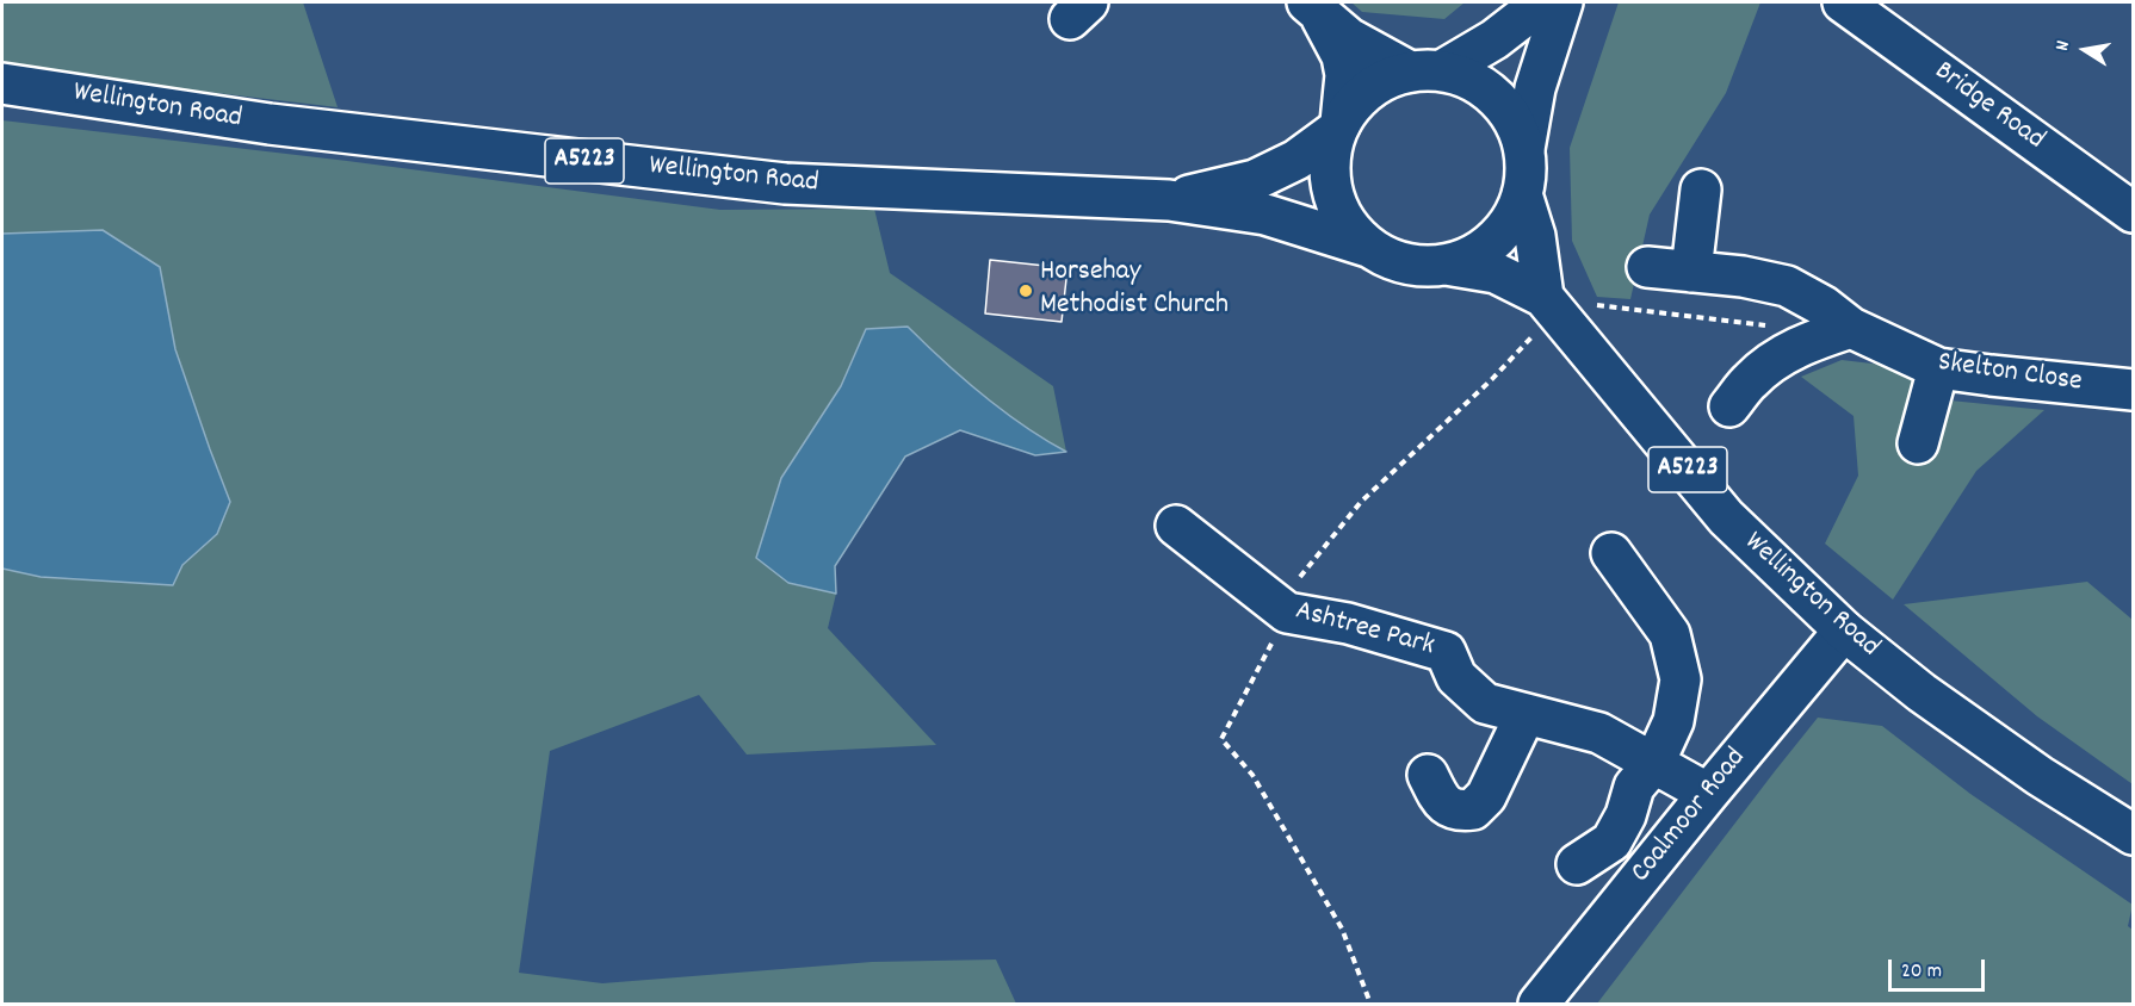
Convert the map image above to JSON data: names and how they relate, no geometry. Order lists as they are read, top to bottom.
{
  "streets": {
    "main road": [
      "Wellington Road",
      "Bridge Road",
      "A5223",
      "Skelton Close",
      "Ashtree Park",
      "Coalmoor Road"
    ]
  },
  "crossings": [
    ["Wellington Road", "Coalmoor Road"],
    ["Ashtree Park", "Coalmoor Road"]
  ],
  "places": ["Horsehay Methodist Church"],
  "scale_bar": "20 m",
  "north": "left"
}
